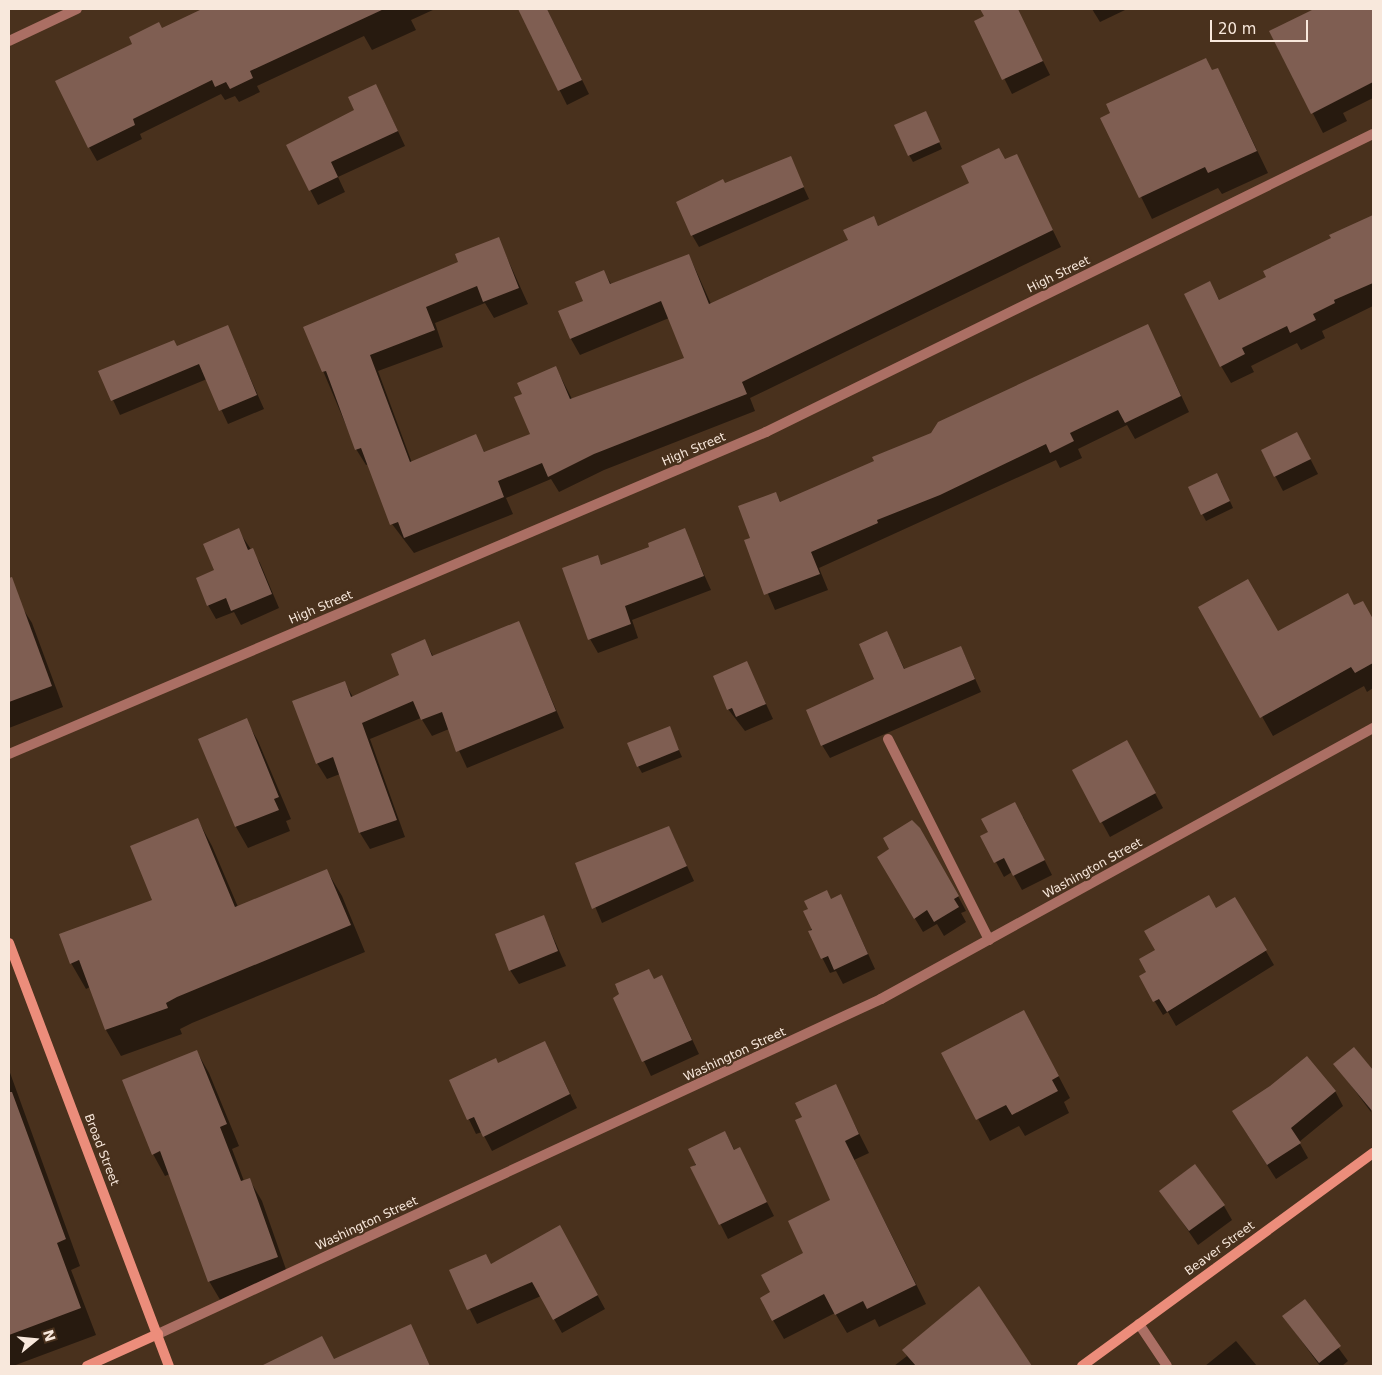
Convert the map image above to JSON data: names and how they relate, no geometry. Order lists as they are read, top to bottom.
{
  "streets": {
    "main road": ["Washington Street", "Broad Street", "Beaver Street"],
    "street": ["High Street"]
  },
  "crossings": [
    ["Washington Street", "Broad Street"]
  ],
  "scale_bar": "20 m",
  "north": "right"
}
